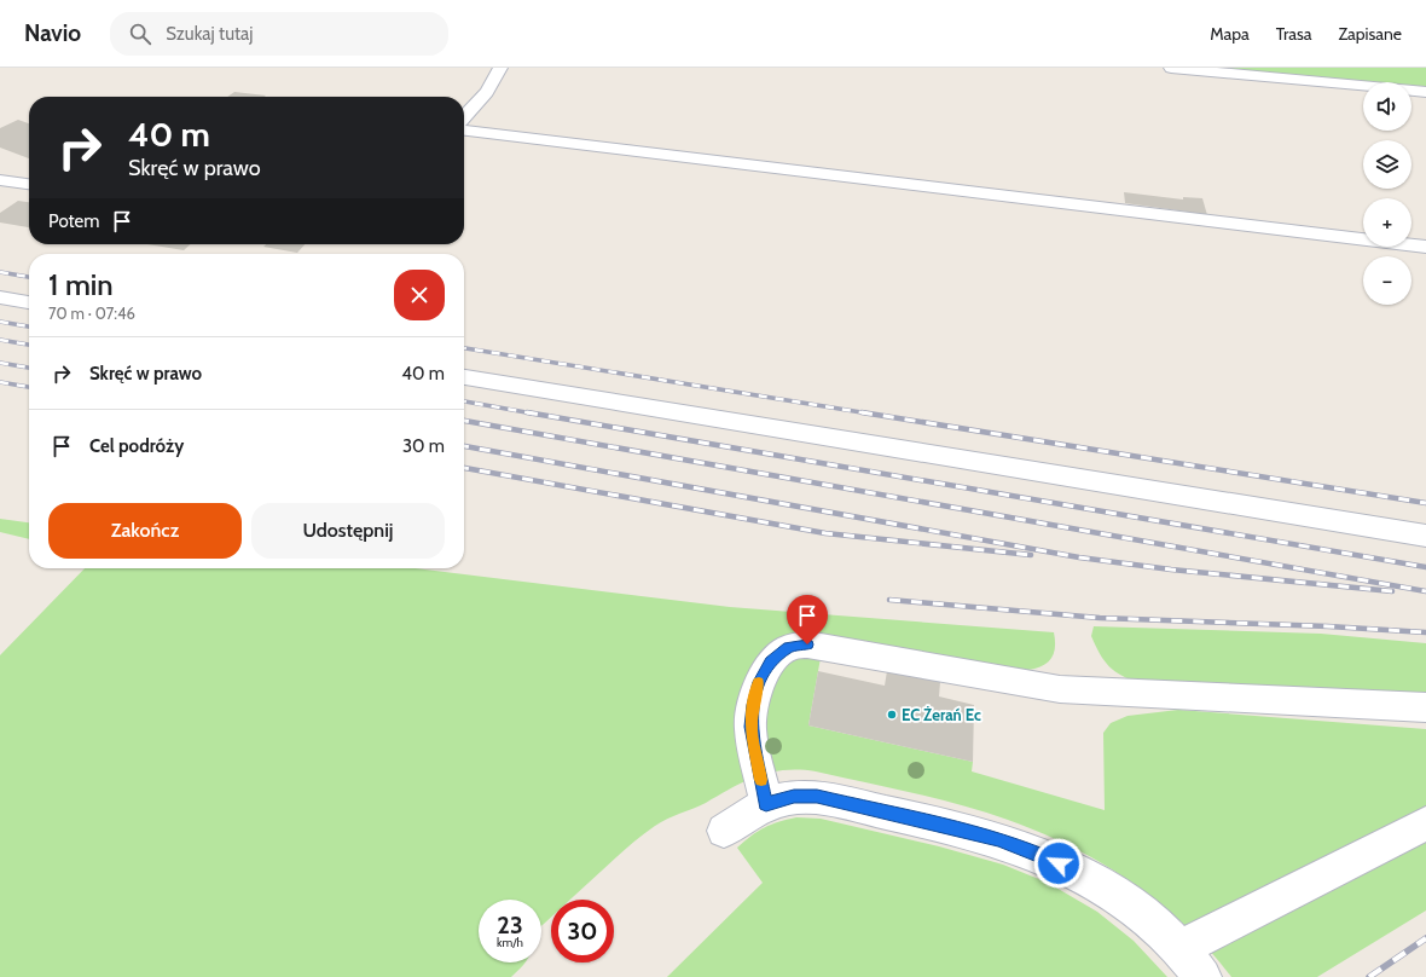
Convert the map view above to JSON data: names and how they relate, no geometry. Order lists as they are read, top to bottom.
{
  "places": ["EC Żerań Ec"],
  "page": {
    "header": "Navio",
    "search": "Szukaj tutaj",
    "nav": ["Mapa", "Trasa", "Zapisane"],
    "map_buttons": ["+", "−"],
    "turn": ["40 m", "Skręć w prawo"],
    "then": "Potem",
    "heading": ["1 min", "70 m · 07:46"],
    "list": [
      {
        "name": "Skręć w prawo",
        "value": "40 m"
      },
      {
        "name": "Cel podróży",
        "value": "30 m"
      }
    ],
    "buttons": ["Zakończ", "Udostępnij"],
    "speed": "23 km/h",
    "limit": "30"
  }
}
